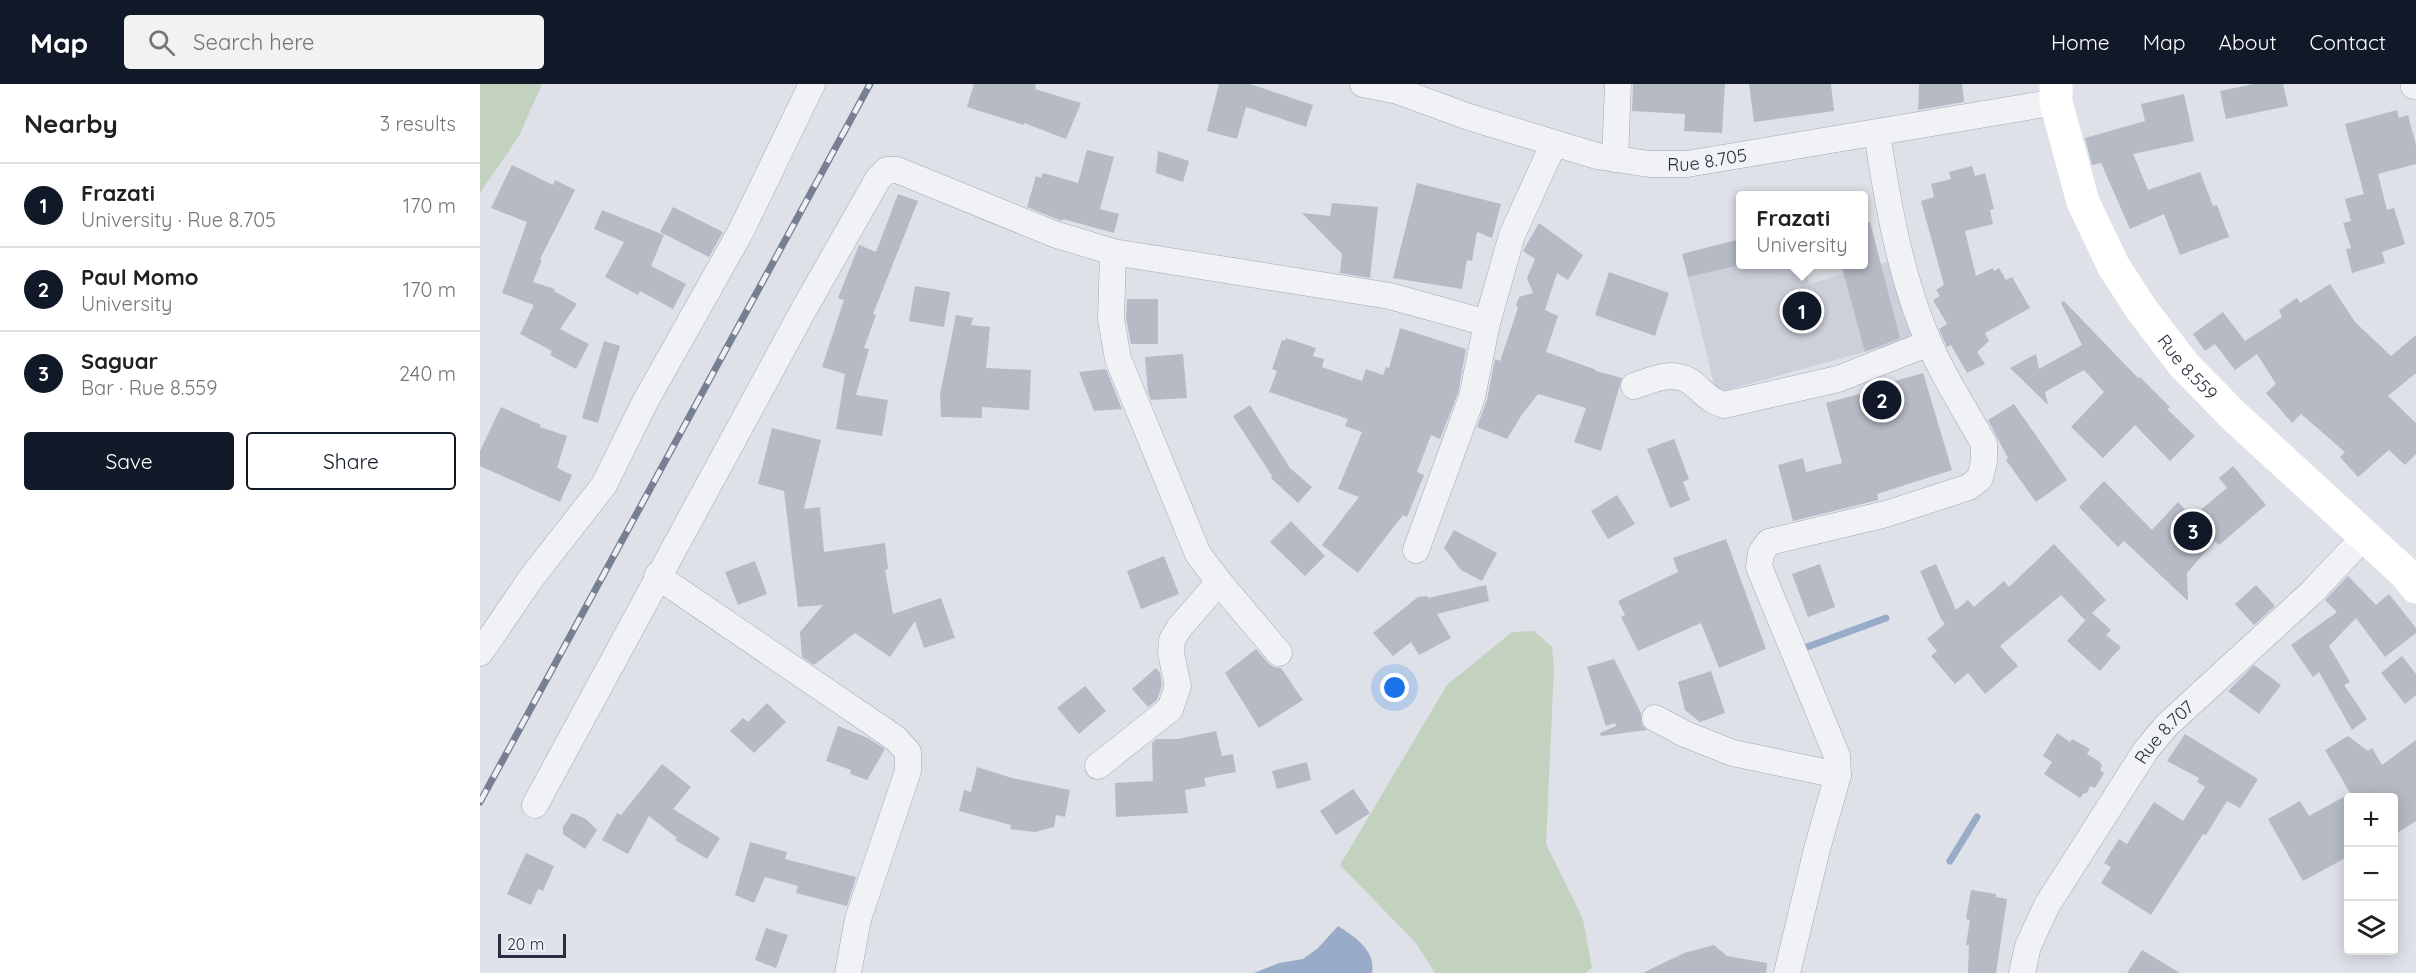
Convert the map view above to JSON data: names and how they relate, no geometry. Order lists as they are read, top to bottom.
{
  "streets": {
    "main road": ["Rue 8.559"],
    "street": ["Rue 8.705", "Rue 8.707"]
  },
  "crossings": [
    ["Rue 8.705", "Rue 8.559"],
    ["Rue 8.559", "Rue 8.707"]
  ],
  "scale_bar": "20 m",
  "page": {
    "header": "Map",
    "search": "Search here",
    "nav": [
      "Home",
      "Map",
      "About",
      "Contact"
    ],
    "heading": ["Nearby", "3 results"],
    "list": [
      {
        "mark": "1",
        "name": "Frazati",
        "note": "University · Rue 8.705",
        "value": "170 m"
      },
      {
        "mark": "2",
        "name": "Paul Momo",
        "note": "University",
        "value": "170 m"
      },
      {
        "mark": "3",
        "name": "Saguar",
        "note": "Bar · Rue 8.559",
        "value": "240 m"
      }
    ],
    "popup": ["Frazati", "University"],
    "pins": ["1", "2", "3"],
    "buttons": ["Save", "Share"],
    "map_buttons": ["+", "−"],
    "scale": "20 m"
  }
}
